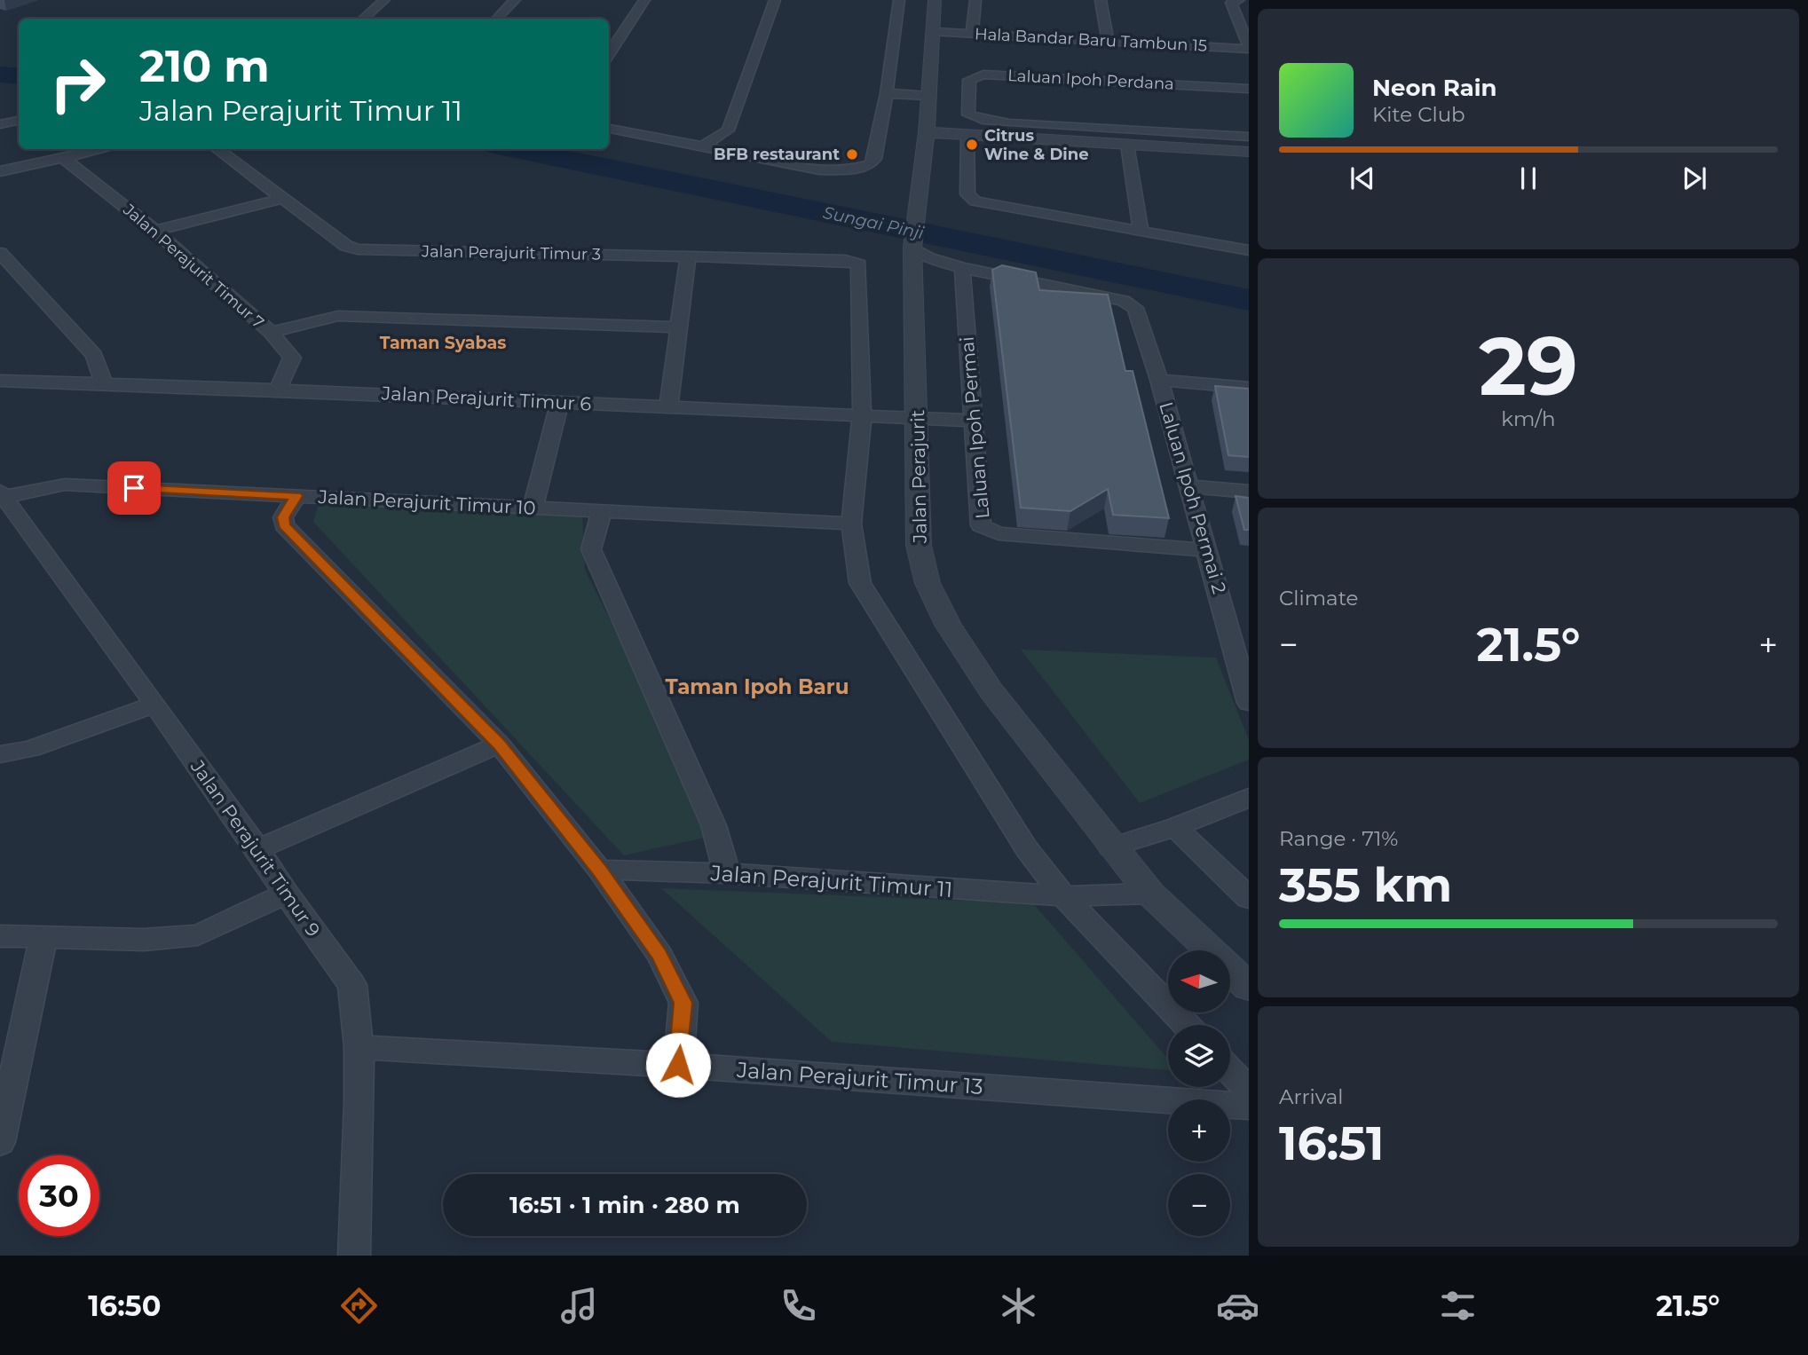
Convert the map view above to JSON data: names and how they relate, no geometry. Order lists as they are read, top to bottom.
{
  "streets": {
    "street": [
      "Hala Bandar Baru Tambun 15",
      "Laluan Ipoh Perdana",
      "Jalan Perajurit Timur 3",
      "Jalan Perajurit Timur 7",
      "Jalan Perajurit Timur 6",
      "Laluan Ipoh Permai",
      "Jalan Perajurit",
      "Laluan Ipoh Permai 2",
      "Jalan Perajurit Timur 10",
      "Jalan Perajurit Timur 9",
      "Jalan Perajurit Timur 11",
      "Jalan Perajurit Timur 13"
    ]
  },
  "crossings": [
    ["Hala Bandar Baru Tambun 15", "Jalan Perajurit"],
    ["Jalan Perajurit Timur 3", "Jalan Perajurit Timur 6"],
    ["Jalan Perajurit Timur 7", "Jalan Perajurit Timur 6"],
    ["Jalan Perajurit Timur 6", "Laluan Ipoh Permai"],
    ["Jalan Perajurit Timur 6", "Jalan Perajurit"],
    ["Laluan Ipoh Permai", "Laluan Ipoh Permai 2"],
    ["Jalan Perajurit", "Jalan Perajurit Timur 11"],
    ["Jalan Perajurit Timur 10", "Jalan Perajurit Timur 9"],
    ["Jalan Perajurit Timur 9", "Jalan Perajurit Timur 13"]
  ],
  "districts": ["Taman Syabas", "Taman Ipoh Baru"],
  "water": ["Sungai Pinji"],
  "places": ["Citrus Wine & Dine", "BFB restaurant"],
  "north": "left",
  "page": {
    "turn": ["210 m", "Jalan Perajurit Timur 11"],
    "song": ["Neon Rain", "Kite Club"],
    "tile": [
      ["29", "km/h"],
      "Climate",
      ["Range · 71%", "355 km"],
      ["Arrival", "16:51"]
    ],
    "heat": ["−", "21.5°", "+"],
    "map_buttons": ["+", "−"],
    "limit": "30",
    "trip": "16:51 · 1 min · 280 m",
    "tabs": ["16:50", "21.5°"]
  }
}
